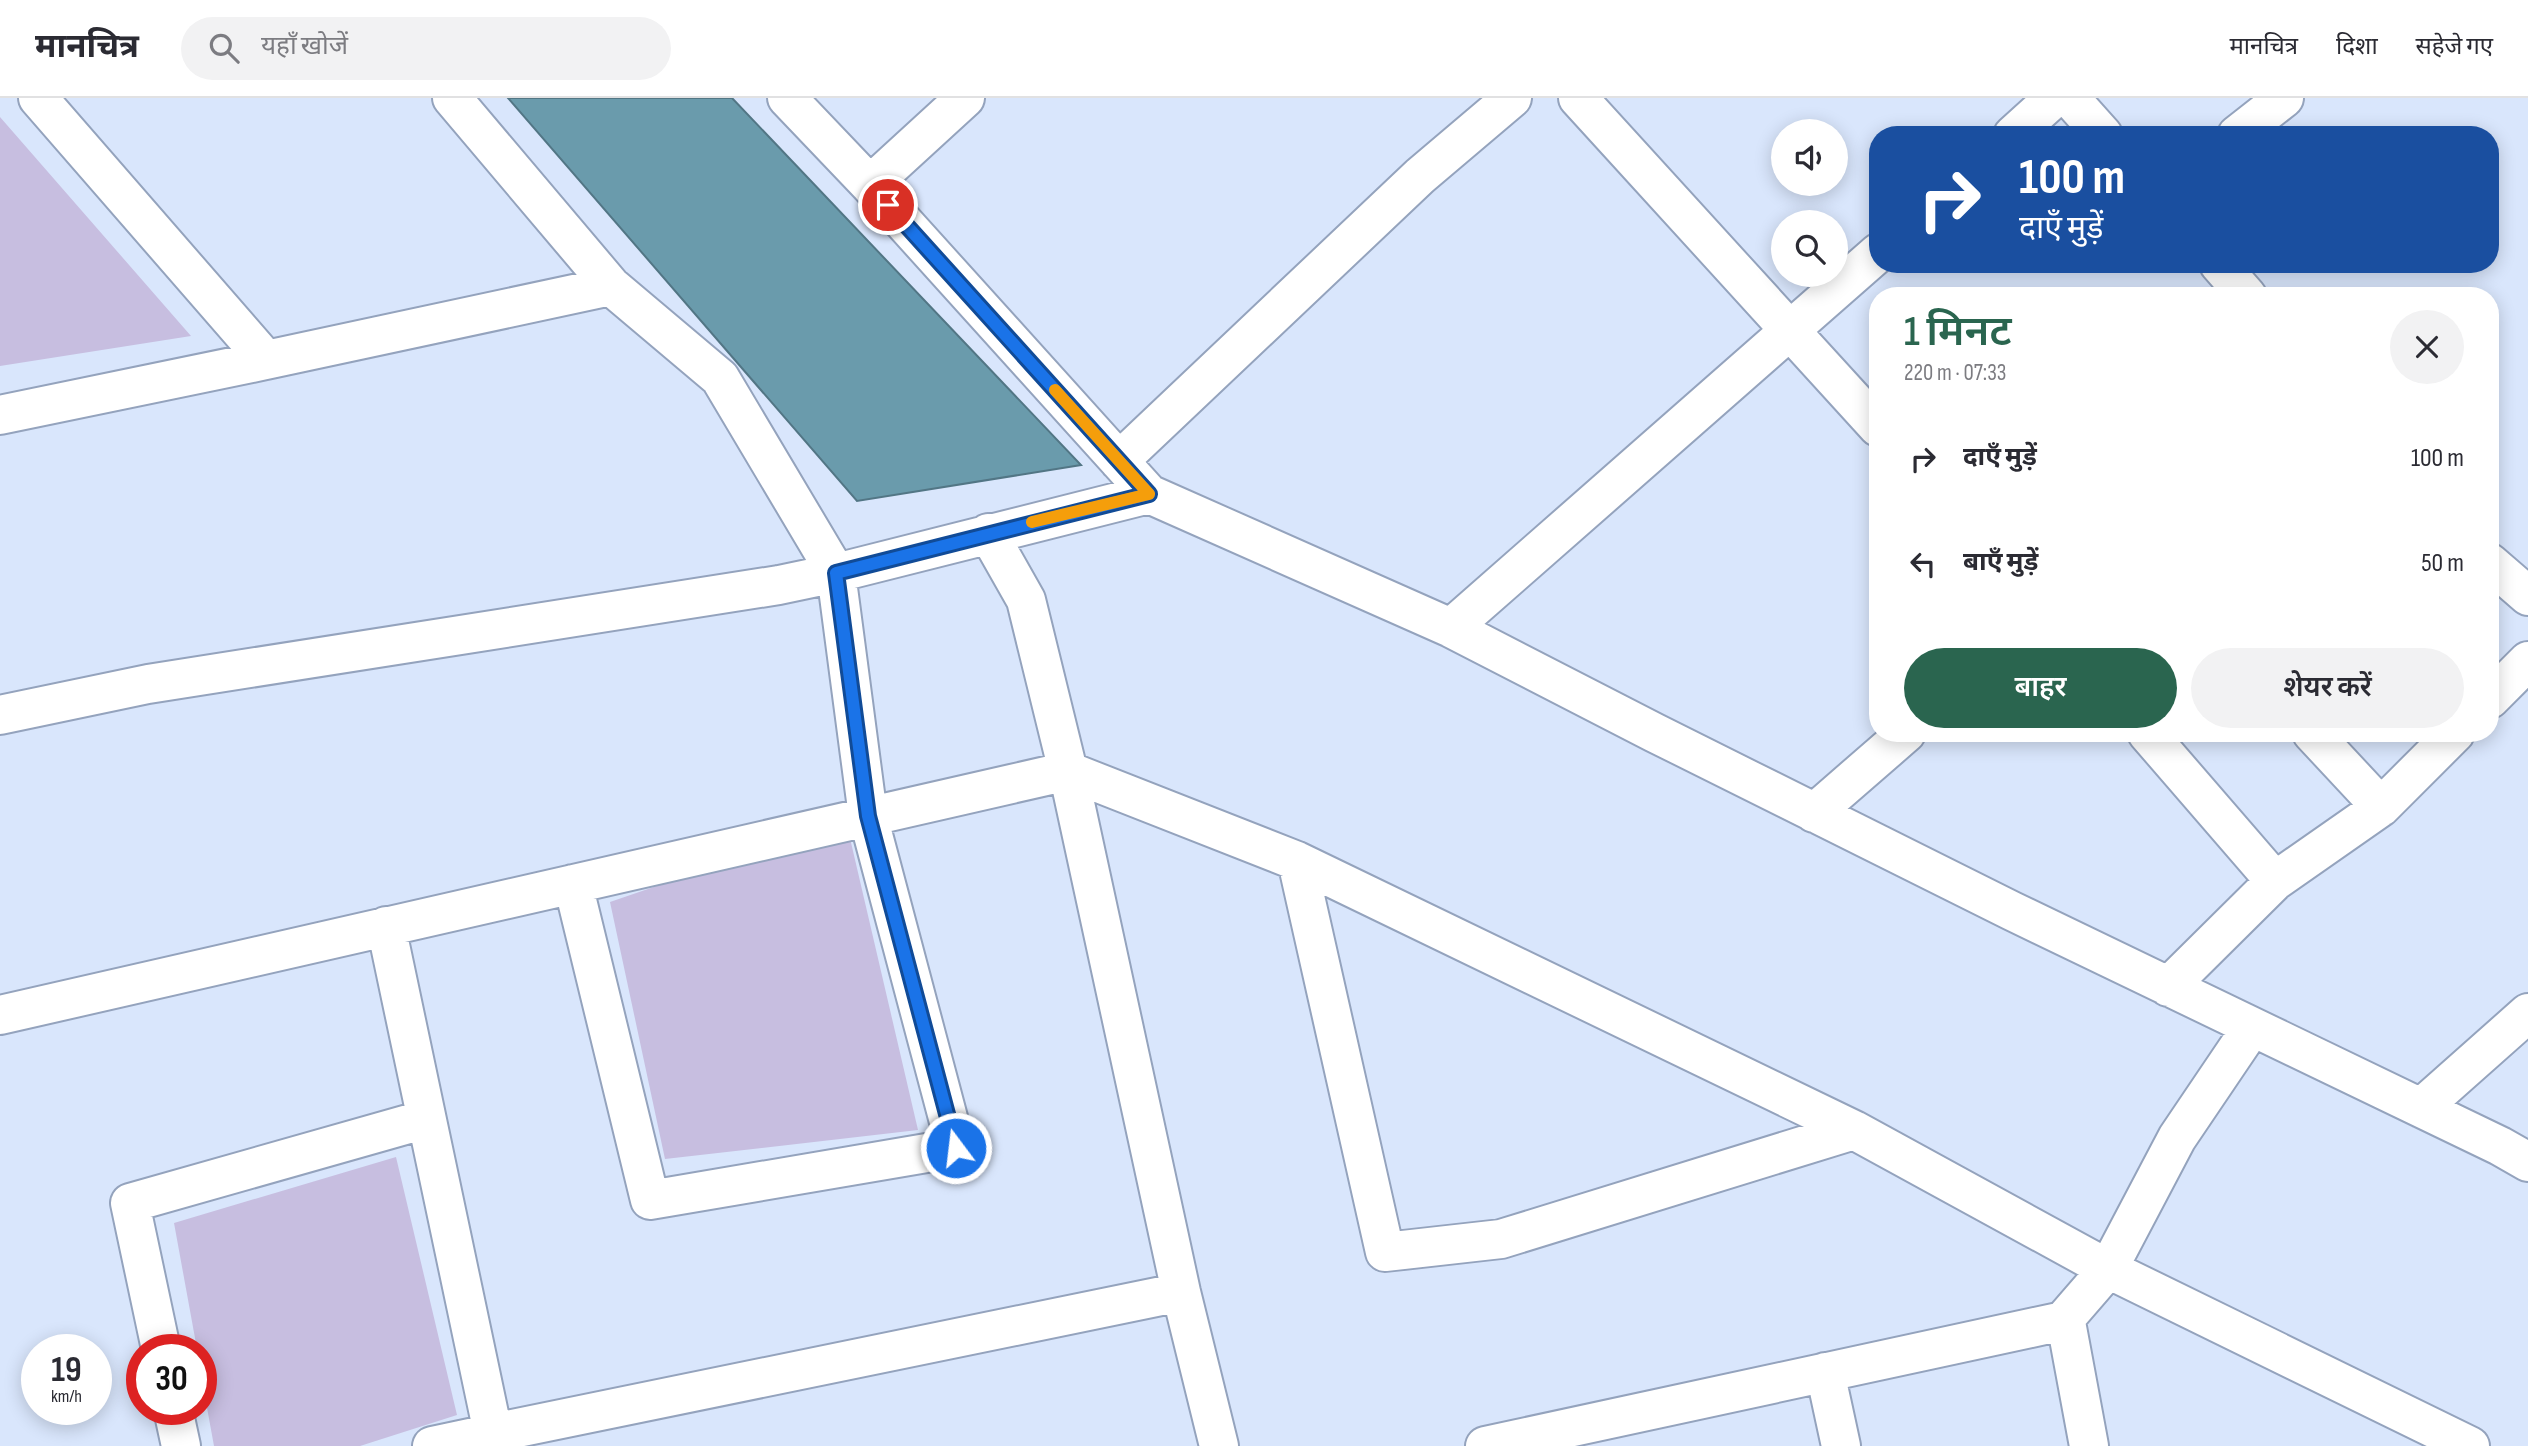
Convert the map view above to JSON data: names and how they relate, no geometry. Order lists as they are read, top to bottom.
{
  "page": {
    "header": "मानचित्र",
    "search": "यहाँ खोजें",
    "nav": ["मानचित्र", "दिशा", "सहेजे गए"],
    "turn": ["100 m", "दाएँ मुड़ें"],
    "heading": ["1 मिनट", "220 m · 07:33"],
    "list": [
      {
        "name": "दाएँ मुड़ें",
        "value": "100 m"
      },
      {
        "name": "बाएँ मुड़ें",
        "value": "50 m"
      }
    ],
    "buttons": ["बाहर", "शेयर करें"],
    "speed": "19 km/h",
    "limit": "30"
  }
}
